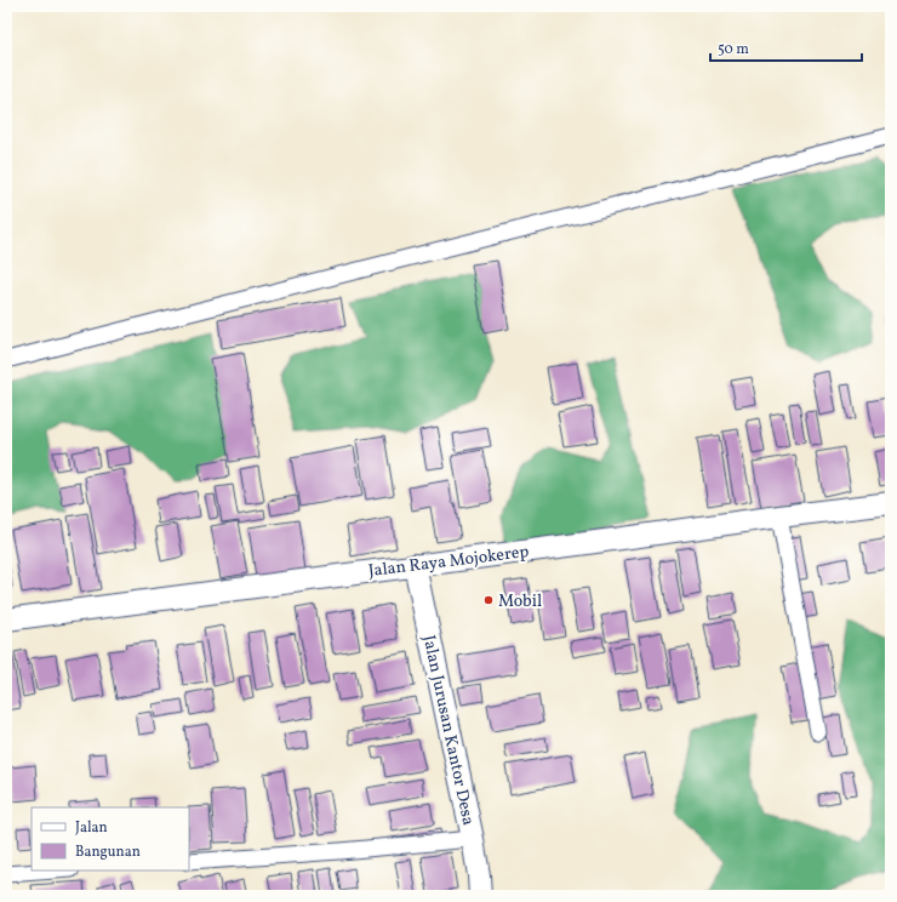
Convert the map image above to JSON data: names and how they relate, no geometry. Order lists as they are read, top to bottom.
{
  "streets": {
    "main road": ["Jalan Raya Mojokerep", "Jalan Jurusan Kantor Desa"]
  },
  "crossings": [
    ["Jalan Raya Mojokerep", "Jalan Jurusan Kantor Desa"]
  ],
  "places": ["Mobil"],
  "legend": ["Jalan", "Bangunan"],
  "scale_bar": "50 m"
}
